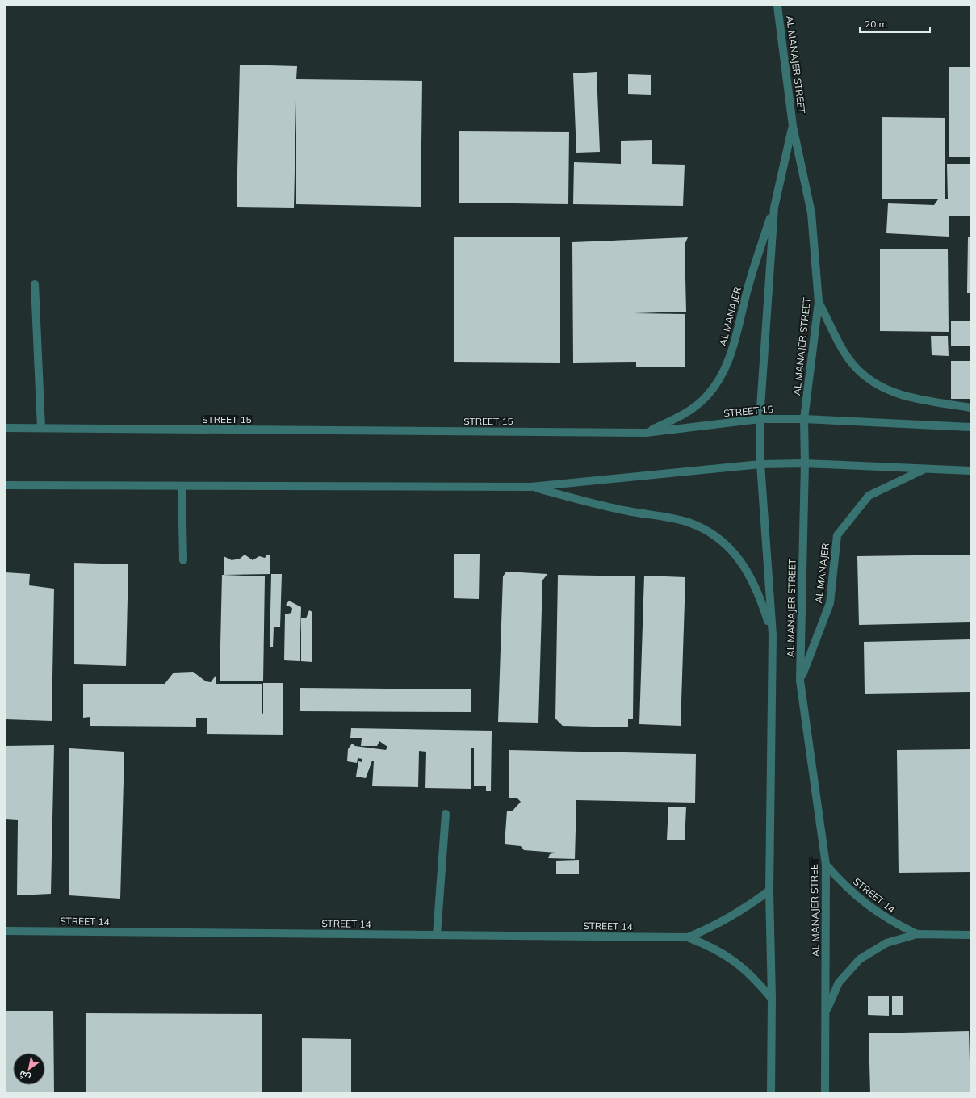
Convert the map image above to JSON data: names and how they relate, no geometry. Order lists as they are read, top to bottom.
{
  "streets": {
    "street": [
      "AL MANAJER STREET",
      "AL MANAJER",
      "STREET 15",
      "STREET 14"
    ]
  },
  "crossings": [
    ["AL MANAJER STREET", "AL MANAJER"],
    ["AL MANAJER STREET", "STREET 15"],
    ["AL MANAJER STREET", "STREET 14"],
    ["AL MANAJER", "STREET 15"]
  ],
  "scale_bar": "20 m",
  "north": "bottom left"
}
